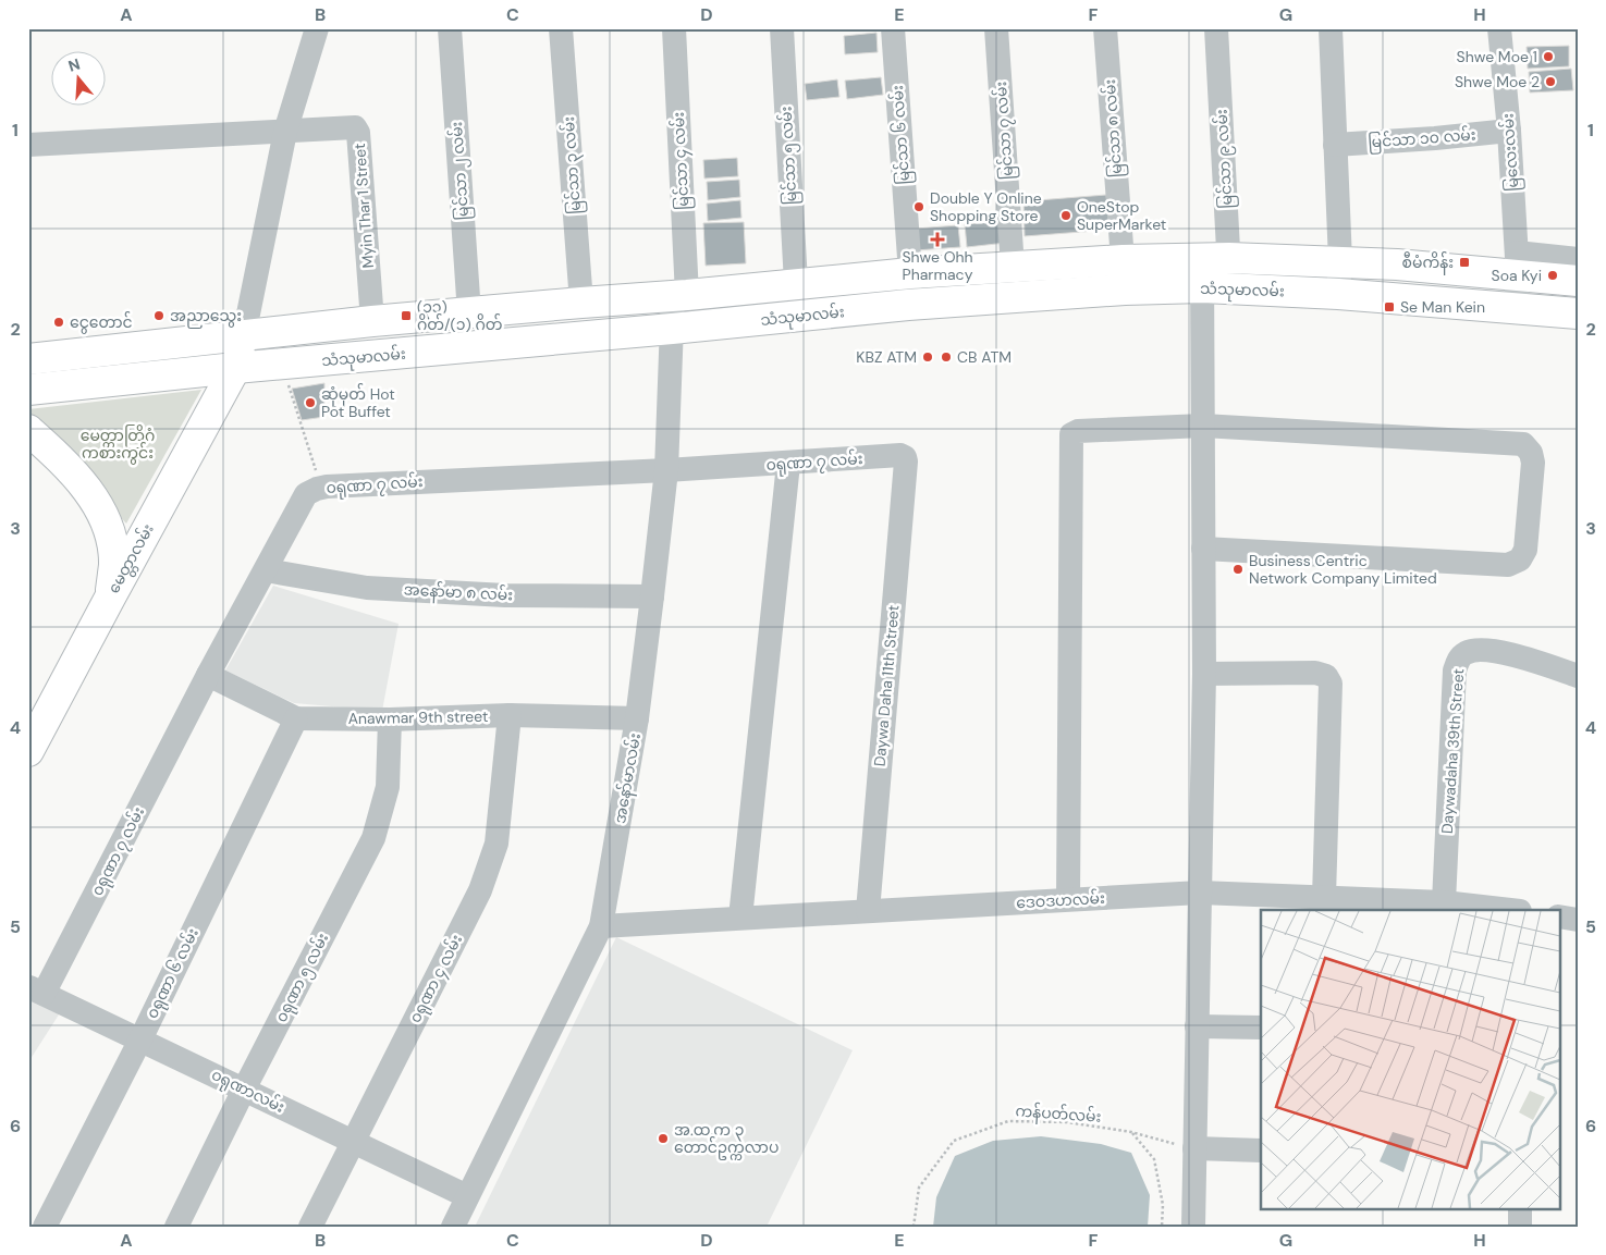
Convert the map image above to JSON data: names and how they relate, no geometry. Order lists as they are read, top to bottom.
{
  "streets": {
    "main road": ["သံသုမာလမ်း", "မေတ္တာလမ်း"],
    "street": [
      "မြင်သာ ၈ လမ်း",
      "မြင်သာ ၇ လမ်း",
      "မြင်သာ ၆ လမ်း",
      "မြင်သာ ၁၀ လမ်း",
      "မြလေးလမ်း",
      "မြင်သာ ၅ လမ်း",
      "မြင်သာ ၉ လမ်း",
      "မြင်သာ ၄ လမ်း",
      "မြင်သာ ၃ လမ်း",
      "မြင်သာ ၂ လမ်း",
      "Myin Thar 1 Street",
      "၀ရုဏာ ၇ လမ်း",
      "အနော်မာ ၈ လမ်း",
      "Daywa Daha 11th Street",
      "Anawmar 9th street",
      "Daywadaha 39th Street",
      "အနော်မာလမ်း",
      "ဒေဝဒဟလမ်း",
      "၀ရုဏာ ၆ လမ်း",
      "၀ရုဏာ ၅ လမ်း",
      "၀ရုဏာ ၄ လမ်း",
      "၀ရုဏာလမ်း"
    ],
    "path": ["ကန်ပတ်လမ်း"]
  },
  "crossings": [
    ["မြင်သာ ၈ လမ်း", "သံသုမာလမ်း"],
    ["မြင်သာ ၇ လမ်း", "သံသုမာလမ်း"],
    ["မြင်သာ ၆ လမ်း", "သံသုမာလမ်း"],
    ["မြင်သာ ၁၀ လမ်း", "မြလေးလမ်း"],
    ["မြလေးလမ်း", "သံသုမာလမ်း"],
    ["မြင်သာ ၅ လမ်း", "သံသုမာလမ်း"],
    ["မြင်သာ ၉ လမ်း", "သံသုမာလမ်း"],
    ["မြင်သာ ၉ လမ်း", "ဒေဝဒဟလမ်း"],
    ["မြင်သာ ၉ လမ်း", "ကန်ပတ်လမ်း"],
    ["မြင်သာ ၄ လမ်း", "သံသုမာလမ်း"],
    ["မြင်သာ ၄ လမ်း", "အနော်မာလမ်း"],
    ["မြင်သာ ၃ လမ်း", "သံသုမာလမ်း"],
    ["မြင်သာ ၂ လမ်း", "သံသုမာလမ်း"],
    ["Myin Thar 1 Street", "သံသုမာလမ်း"],
    ["သံသုမာလမ်း", "မေတ္တာလမ်း"],
    ["သံသုမာလမ်း", "အနော်မာလမ်း"],
    ["၀ရုဏာ ၇ လမ်း", "အနော်မာ ၈ လမ်း"],
    ["၀ရုဏာ ၇ လမ်း", "Daywa Daha 11th Street"],
    ["၀ရုဏာ ၇ လမ်း", "Anawmar 9th street"],
    ["၀ရုဏာ ၇ လမ်း", "အနော်မာလမ်း"],
    ["၀ရုဏာ ၇ လမ်း", "၀ရုဏာလမ်း"],
    ["အနော်မာ ၈ လမ်း", "အနော်မာလမ်း"],
    ["Daywa Daha 11th Street", "ဒေဝဒဟလမ်း"],
    ["Anawmar 9th street", "အနော်မာလမ်း"],
    ["Anawmar 9th street", "၀ရုဏာ ၆ လမ်း"],
    ["Anawmar 9th street", "၀ရုဏာ ၅ လမ်း"],
    ["Anawmar 9th street", "၀ရုဏာ ၄ လမ်း"],
    ["Daywadaha 39th Street", "ဒေဝဒဟလမ်း"],
    ["အနော်မာလမ်း", "ဒေဝဒဟလမ်း"],
    ["အနော်မာလမ်း", "၀ရုဏာလမ်း"],
    ["၀ရုဏာ ၆ လမ်း", "၀ရုဏာလမ်း"],
    ["၀ရုဏာ ၅ လမ်း", "၀ရုဏာလမ်း"],
    ["၀ရုဏာ ၄ လမ်း", "၀ရုဏာလမ်း"]
  ],
  "parks": ["မေတ္တာတြိဂံ ကစားကွင်း"],
  "places": {
    "other": [
      "Shwe Moe 1",
      "Shwe Moe 2",
      "Double Y Online Shopping Store",
      "OneStop SuperMarket",
      "Soa Kyi",
      "အညာသွေး",
      "ငွေတောင်",
      "KBZ ATM",
      "CB ATM",
      "ဆုံမှတ် Hot Pot Buffet",
      "Business Centric Network Company Limited",
      "အ.ထ.က ၃ တောင်ဥက္ကလာပ"
    ],
    "health": ["Shwe Ohh Pharmacy"],
    "transit": ["စီမံကိန်း", "Se Man Kein", "(၃၁) ဂိတ်/(၁) ဂိတ်"]
  },
  "north": "top",
  "grid": {
    "columns": [
      "A",
      "B",
      "C",
      "D",
      "E",
      "F",
      "G",
      "H"
    ],
    "rows": [
      "1",
      "2",
      "3",
      "4",
      "5",
      "6"
    ]
  }
}
